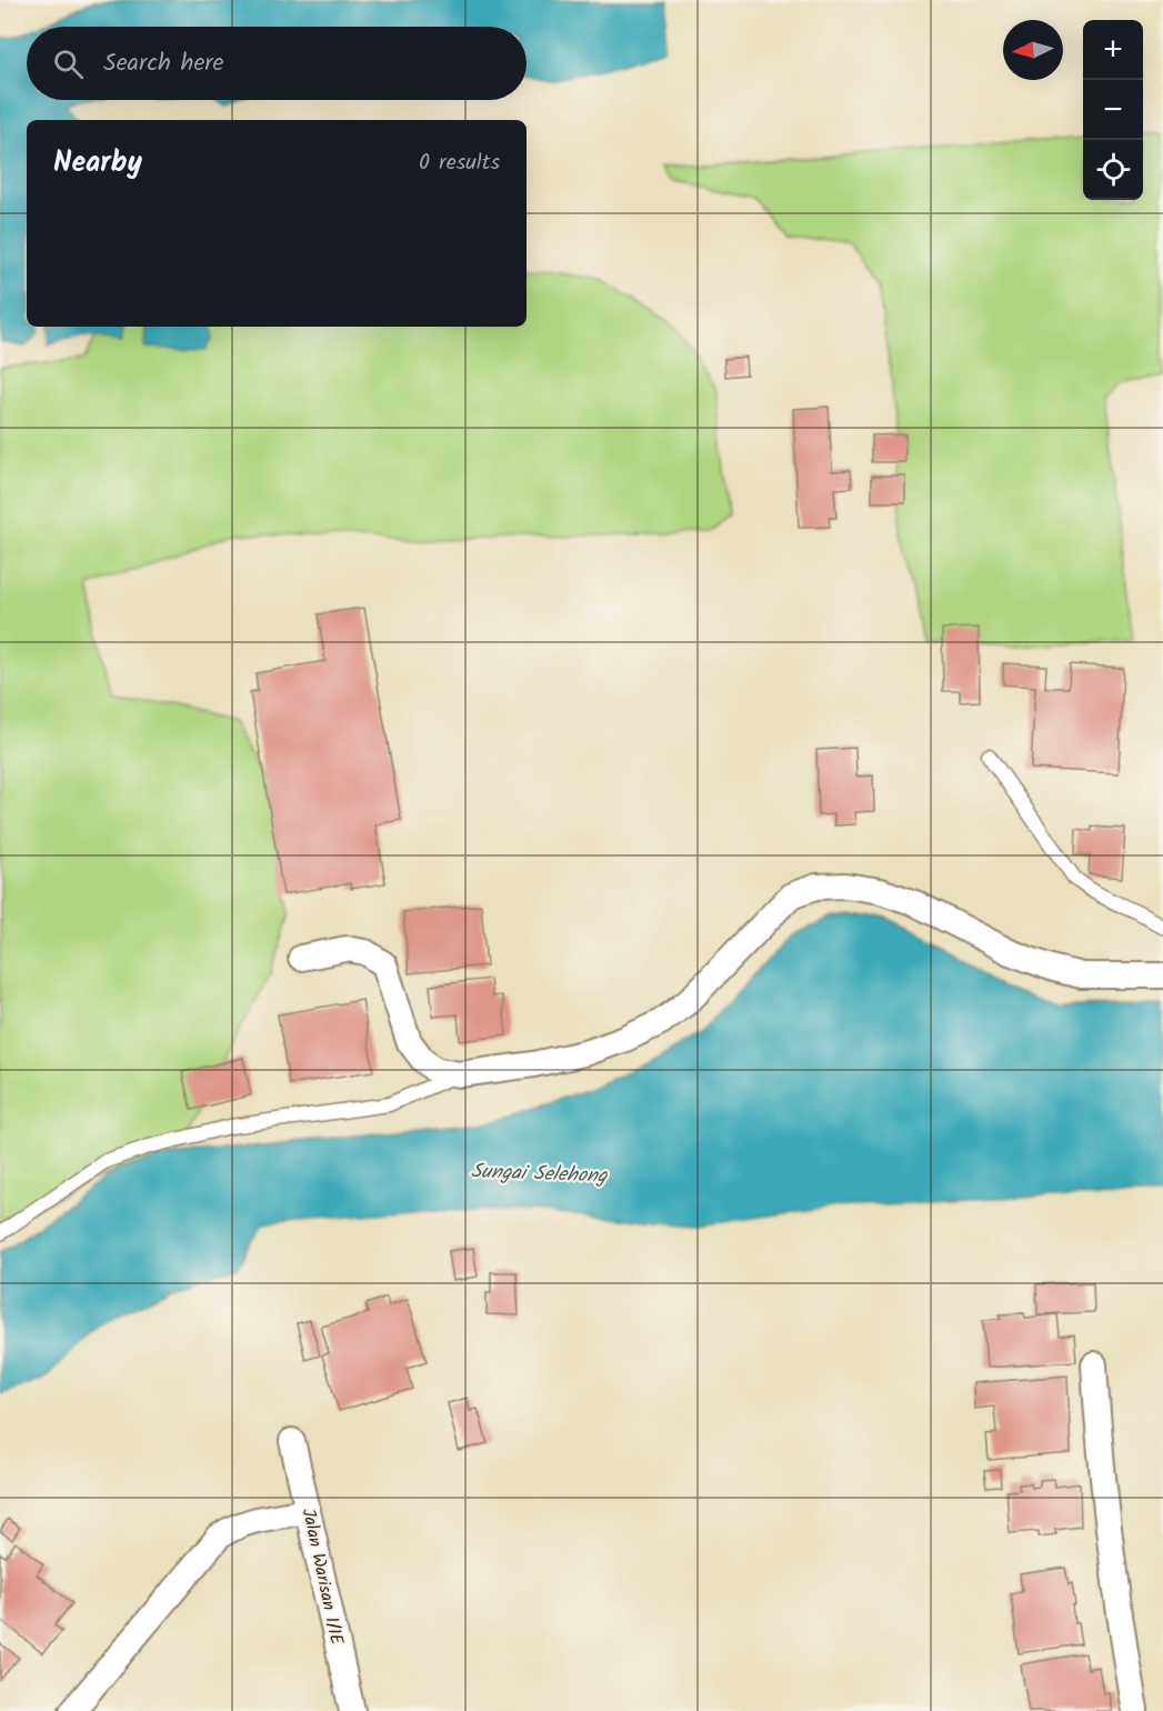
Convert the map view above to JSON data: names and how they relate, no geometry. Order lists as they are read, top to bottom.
{
  "streets": {
    "street": ["Jalan Warisan 1/1E"]
  },
  "water": ["Sungai Selehong"],
  "north": "left",
  "page": {
    "map_buttons": ["+", "−"],
    "search": "Search here",
    "heading": ["Nearby", "0 results"]
  }
}
